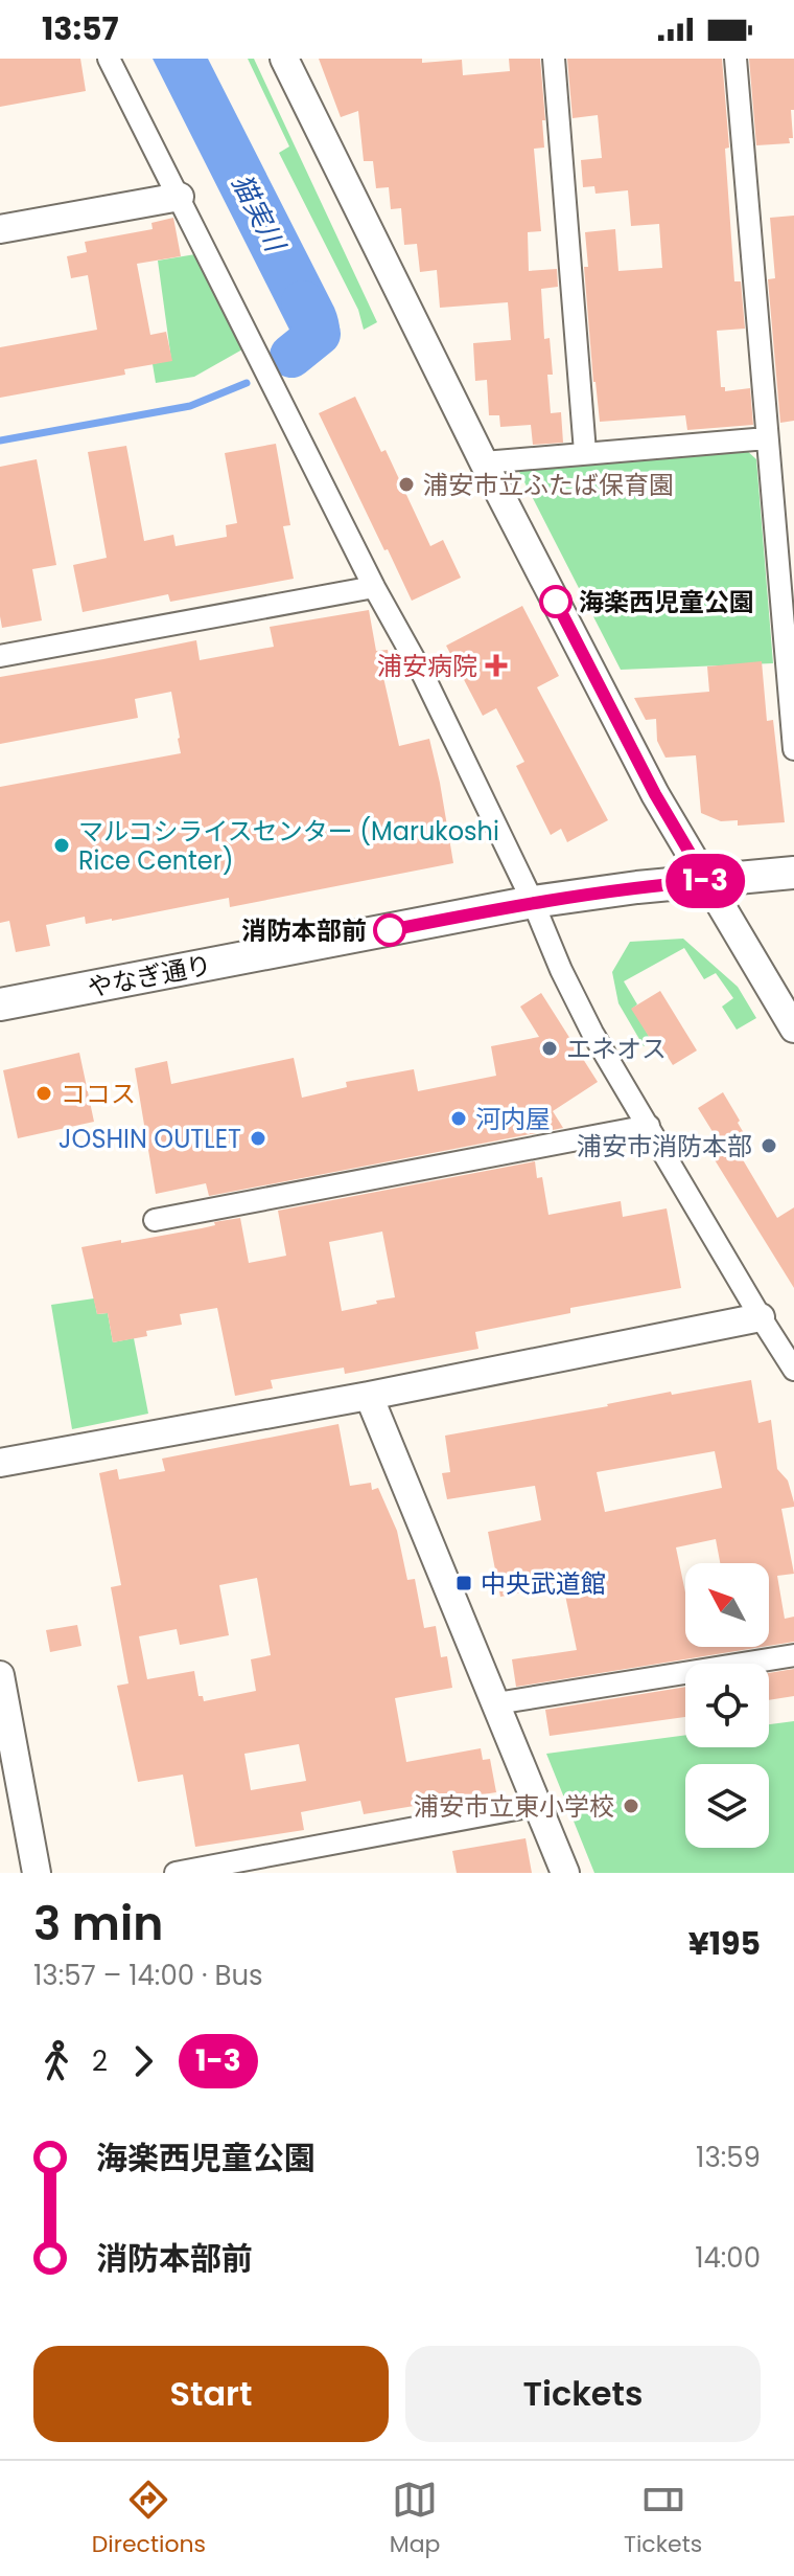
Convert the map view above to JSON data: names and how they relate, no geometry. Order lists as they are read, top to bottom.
{
  "streets": {
    "main road": ["やなぎ通り"]
  },
  "water": ["猫実川"],
  "places": {
    "other": [
      "浦安市立ふたば保育園",
      "海楽西児童公園",
      "マルコシライスセンター (Marukoshi Rice Center)",
      "消防本部前",
      "エネオス",
      "ココス",
      "河内屋",
      "JOSHIN OUTLET",
      "浦安市消防本部",
      "浦安市立東小学校"
    ],
    "health": ["浦安病院"],
    "transit": ["中央武道館"]
  },
  "lines": ["bus line 1-3"],
  "north": "top left",
  "page": {
    "status": "13:57",
    "on_map": "1-3",
    "heading": ["3 min", "13:57 – 14:00 · Bus", "¥195"],
    "legs": ["2", "1-3"],
    "list": [
      {
        "name": "海楽西児童公園",
        "value": "13:59"
      },
      {
        "name": "消防本部前",
        "value": "14:00"
      }
    ],
    "buttons": ["Start", "Tickets"],
    "tabs": ["Directions", "Map", "Tickets"]
  }
}
